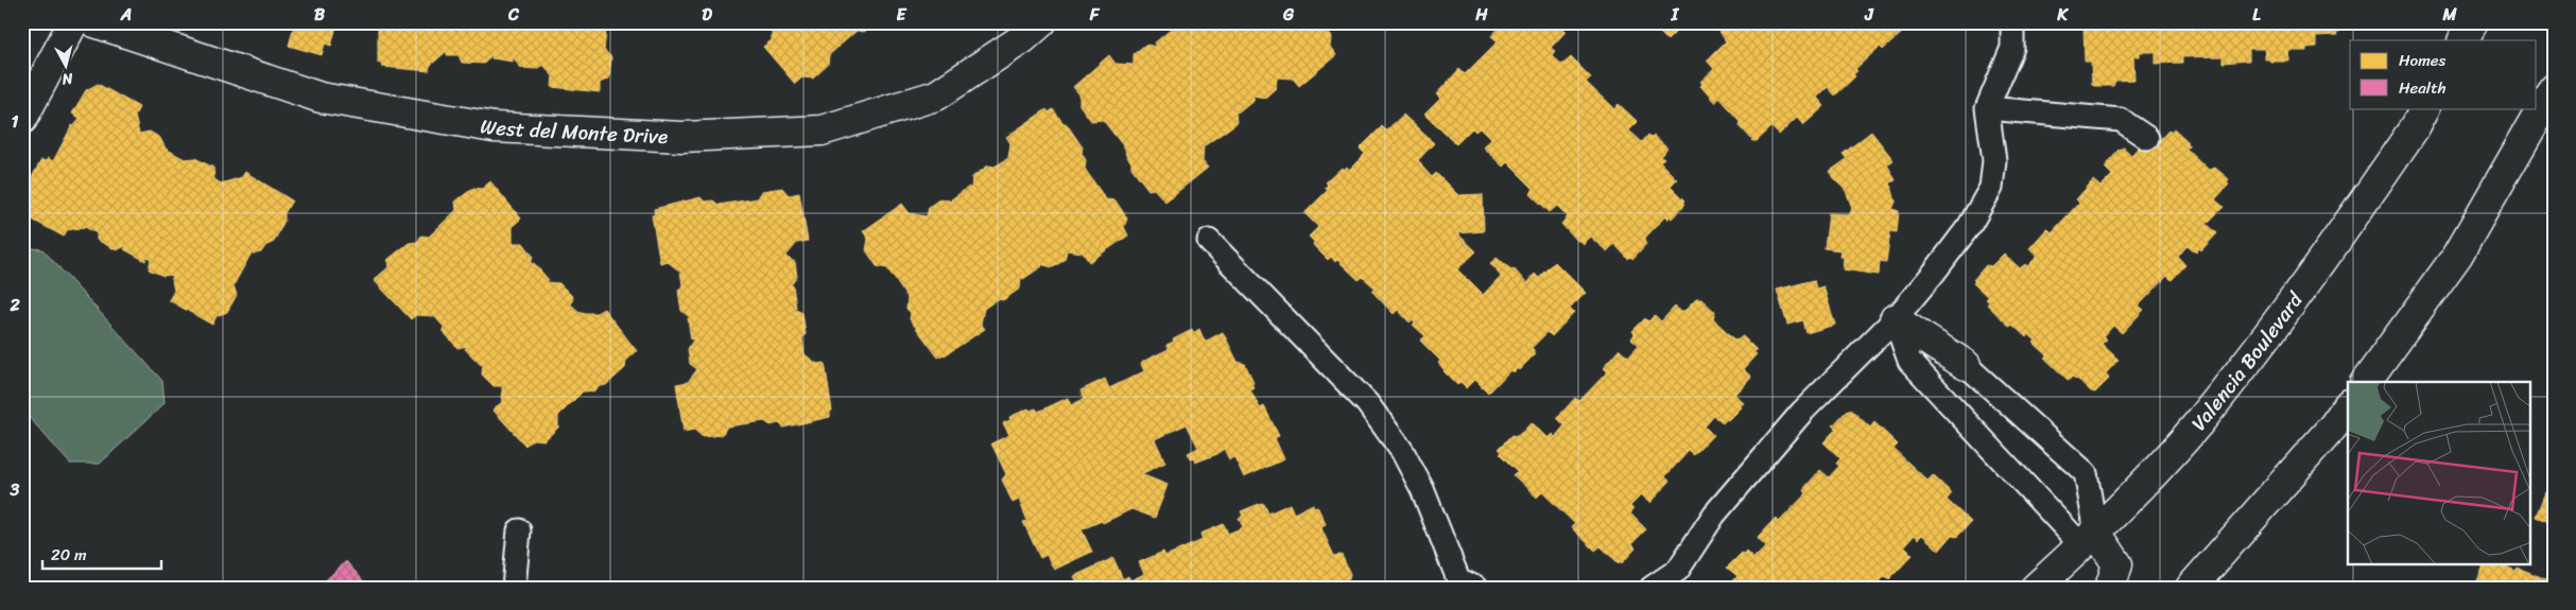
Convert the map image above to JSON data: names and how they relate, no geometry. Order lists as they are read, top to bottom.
{
  "streets": {
    "main road": ["West del Monte Drive", "Valencia Boulevard"]
  },
  "legend": ["Homes", "Health"],
  "scale_bar": "20 m",
  "north": "bottom",
  "grid": {
    "columns": [
      "A",
      "B",
      "C",
      "D",
      "E",
      "F",
      "G",
      "H",
      "I",
      "J",
      "K",
      "L",
      "M"
    ],
    "rows": ["1", "2", "3"]
  }
}
